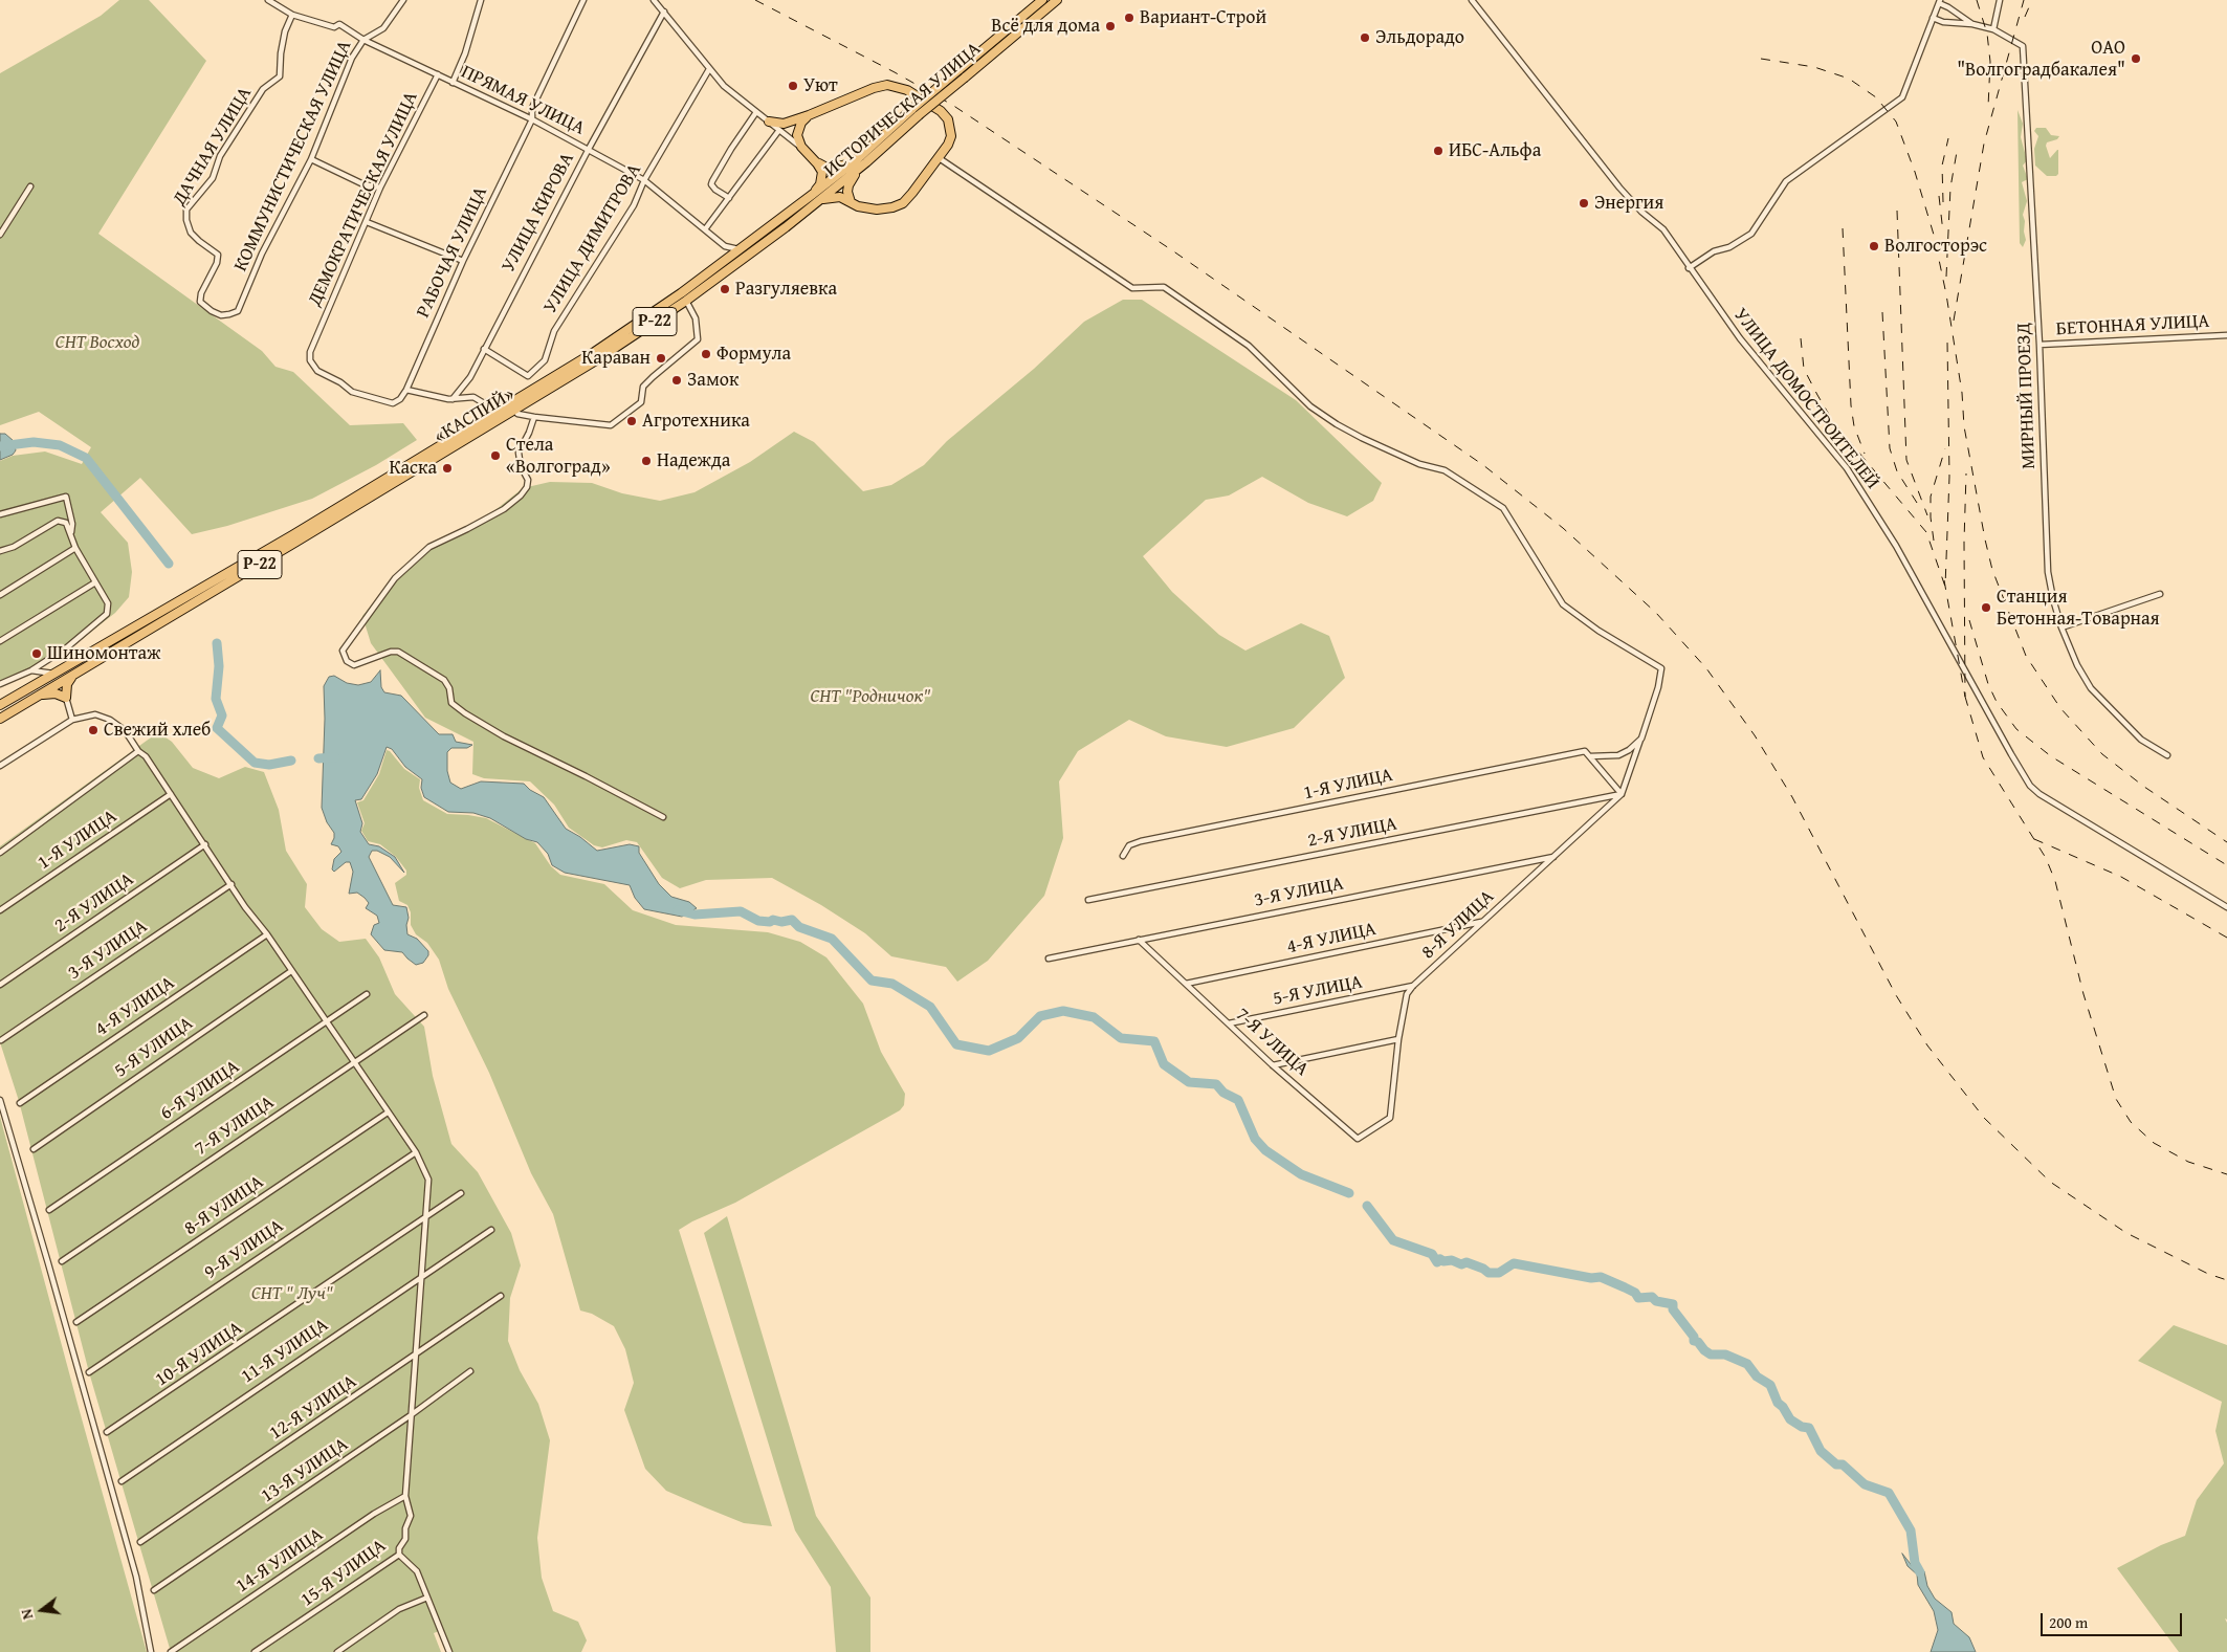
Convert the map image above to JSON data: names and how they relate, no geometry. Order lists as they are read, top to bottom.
{
  "streets": {
    "highway": ["ИСТОРИЧЕСКАЯ УЛИЦА", "Р-22", "«КАСПИЙ»"],
    "street": [
      "ПРЯМАЯ УЛИЦА",
      "ДАЧНАЯ УЛИЦА",
      "КОММУНИСТИЧЕСКАЯ УЛИЦА",
      "ДЕМОКРАТИЧЕСКАЯ УЛИЦА",
      "УЛИЦА КИРОВА",
      "УЛИЦА ДИМИТРОВА",
      "РАБОЧАЯ УЛИЦА",
      "БЕТОННАЯ УЛИЦА",
      "МИРНЫЙ ПРОЕЗД",
      "УЛИЦА ДОМОСТРОИТЕЛЕЙ",
      "1-Я УЛИЦА",
      "2-Я УЛИЦА",
      "3-Я УЛИЦА",
      "8-Я УЛИЦА",
      "4-Я УЛИЦА",
      "5-Я УЛИЦА",
      "7-Я УЛИЦА",
      "6-Я УЛИЦА",
      "9-Я УЛИЦА",
      "11-Я УЛИЦА",
      "10-Я УЛИЦА",
      "12-Я УЛИЦА",
      "13-Я УЛИЦА",
      "14-Я УЛИЦА",
      "15-Я УЛИЦА"
    ]
  },
  "crossings": [
    ["ПРЯМАЯ УЛИЦА", "ДАЧНАЯ УЛИЦА"],
    ["ПРЯМАЯ УЛИЦА", "КОММУНИСТИЧЕСКАЯ УЛИЦА"],
    ["ПРЯМАЯ УЛИЦА", "ДЕМОКРАТИЧЕСКАЯ УЛИЦА"],
    ["ПРЯМАЯ УЛИЦА", "УЛИЦА КИРОВА"],
    ["ПРЯМАЯ УЛИЦА", "УЛИЦА ДИМИТРОВА"],
    ["ПРЯМАЯ УЛИЦА", "РАБОЧАЯ УЛИЦА"],
    ["ИСТОРИЧЕСКАЯ УЛИЦА", "«КАСПИЙ»"],
    ["ДАЧНАЯ УЛИЦА", "КОММУНИСТИЧЕСКАЯ УЛИЦА"],
    ["ДЕМОКРАТИЧЕСКАЯ УЛИЦА", "РАБОЧАЯ УЛИЦА"],
    ["УЛИЦА КИРОВА", "УЛИЦА ДИМИТРОВА"],
    ["БЕТОННАЯ УЛИЦА", "МИРНЫЙ ПРОЕЗД"],
    ["1-Я УЛИЦА", "15-Я УЛИЦА"],
    ["2-Я УЛИЦА", "8-Я УЛИЦА"],
    ["2-Я УЛИЦА", "15-Я УЛИЦА"],
    ["3-Я УЛИЦА", "8-Я УЛИЦА"],
    ["3-Я УЛИЦА", "7-Я УЛИЦА"],
    ["3-Я УЛИЦА", "15-Я УЛИЦА"],
    ["8-Я УЛИЦА", "4-Я УЛИЦА"],
    ["8-Я УЛИЦА", "5-Я УЛИЦА"],
    ["8-Я УЛИЦА", "7-Я УЛИЦА"],
    ["8-Я УЛИЦА", "15-Я УЛИЦА"],
    ["4-Я УЛИЦА", "7-Я УЛИЦА"],
    ["4-Я УЛИЦА", "15-Я УЛИЦА"],
    ["5-Я УЛИЦА", "7-Я УЛИЦА"],
    ["5-Я УЛИЦА", "15-Я УЛИЦА"],
    ["7-Я УЛИЦА", "15-Я УЛИЦА"],
    ["6-Я УЛИЦА", "15-Я УЛИЦА"],
    ["9-Я УЛИЦА", "15-Я УЛИЦА"],
    ["11-Я УЛИЦА", "15-Я УЛИЦА"],
    ["10-Я УЛИЦА", "15-Я УЛИЦА"],
    ["12-Я УЛИЦА", "15-Я УЛИЦА"],
    ["13-Я УЛИЦА", "15-Я УЛИЦА"],
    ["14-Я УЛИЦА", "15-Я УЛИЦА"]
  ],
  "parks": ["СНТ Восход", "СНТ \"Родничок\"", "СНТ \" Луч\""],
  "places": [
    "Вариант-Строй",
    "Всё для дома",
    "Эльдорадо",
    "ОАО \"Волгоградбакалея\"",
    "Уют",
    "ИБС-Альфа",
    "Энергия",
    "Волгосторэс",
    "Разгуляевка",
    "Формула",
    "Караван",
    "Замок",
    "Агротехника",
    "Стела «Волгоград»",
    "Надежда",
    "Каска",
    "Станция Бетонная-Товарная",
    "Шиномонтаж",
    "Свежий хлеб"
  ],
  "scale_bar": "200 m",
  "north": "left"
}
